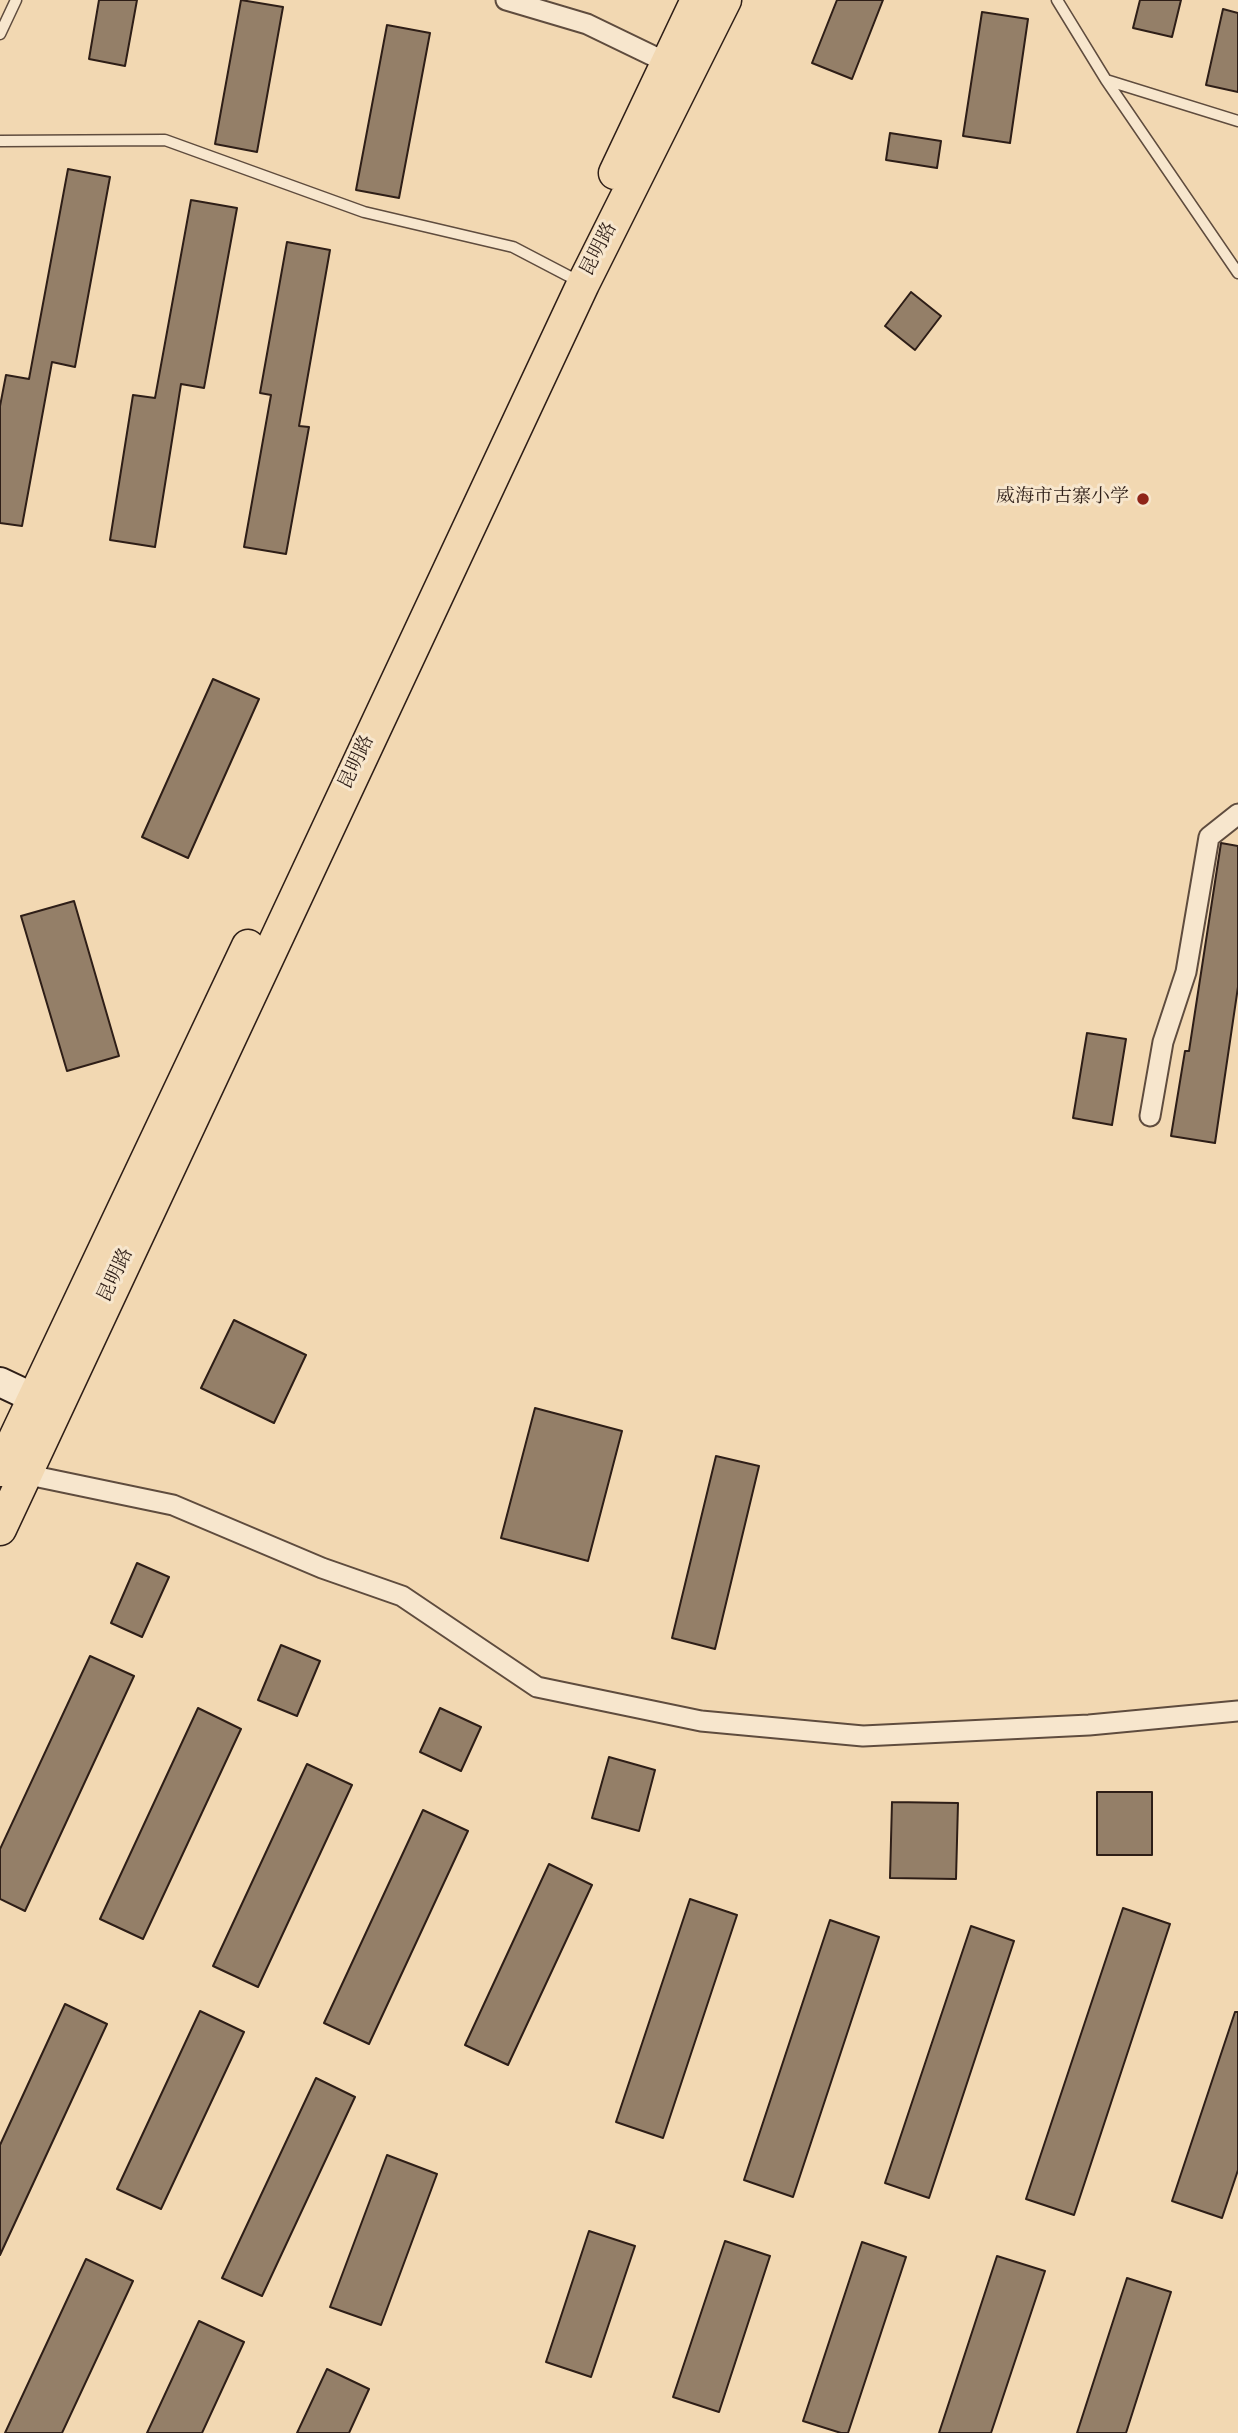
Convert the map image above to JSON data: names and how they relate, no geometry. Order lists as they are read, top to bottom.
{
  "streets": {
    "main road": ["昆明路"]
  },
  "places": ["威海市古寨小学"]
}
